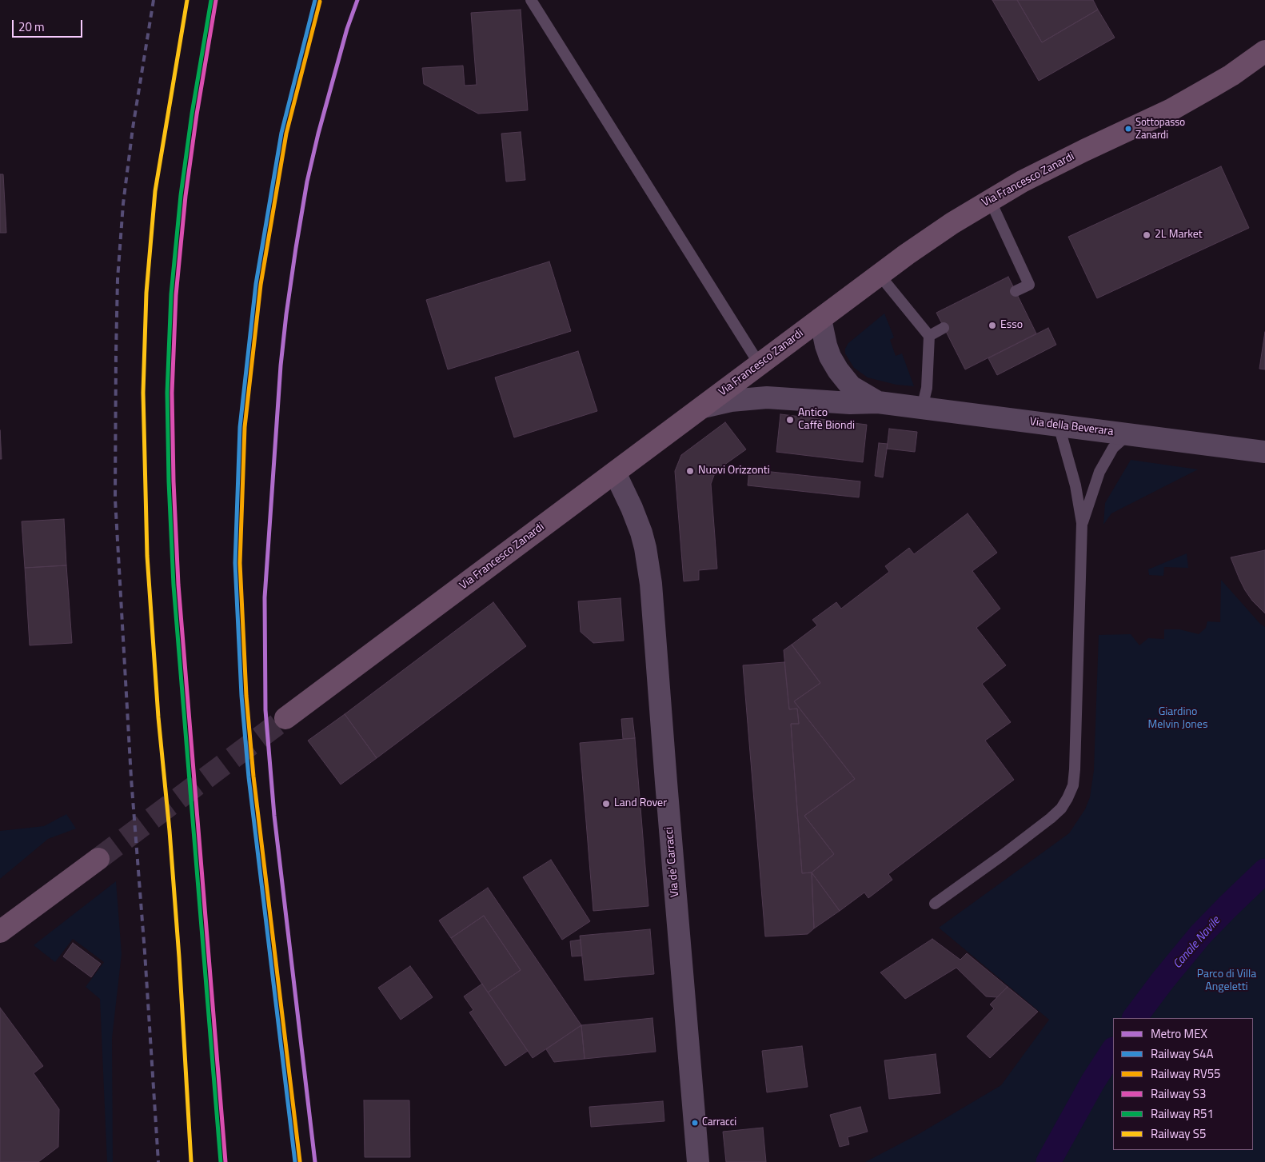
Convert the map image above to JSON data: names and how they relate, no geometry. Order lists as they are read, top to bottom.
{
  "streets": {
    "main road": ["Via Francesco Zanardi"],
    "street": ["Via della Beverara", "Via de' Carracci"]
  },
  "crossings": [
    ["Via Francesco Zanardi", "Via della Beverara"],
    ["Via Francesco Zanardi", "Via de' Carracci"]
  ],
  "water": ["Canale Navile"],
  "parks": ["Giardino Melvin Jones", "Parco di Villa Angeletti"],
  "places": [
    "Sottopasso Zanardi",
    "2L Market",
    "Esso",
    "Antico Caffè Biondi",
    "Nuovi Orizzonti",
    "Land Rover",
    "Carracci"
  ],
  "lines": [
    "metro line MEX",
    "rail line S4A",
    "rail line S3",
    "rail line R51",
    "rail line S5",
    "rail line RV55"
  ],
  "legend": [
    "Metro MEX",
    "Railway S4A",
    "Railway RV55",
    "Railway S3",
    "Railway R51",
    "Railway S5"
  ],
  "scale_bar": "20 m"
}
